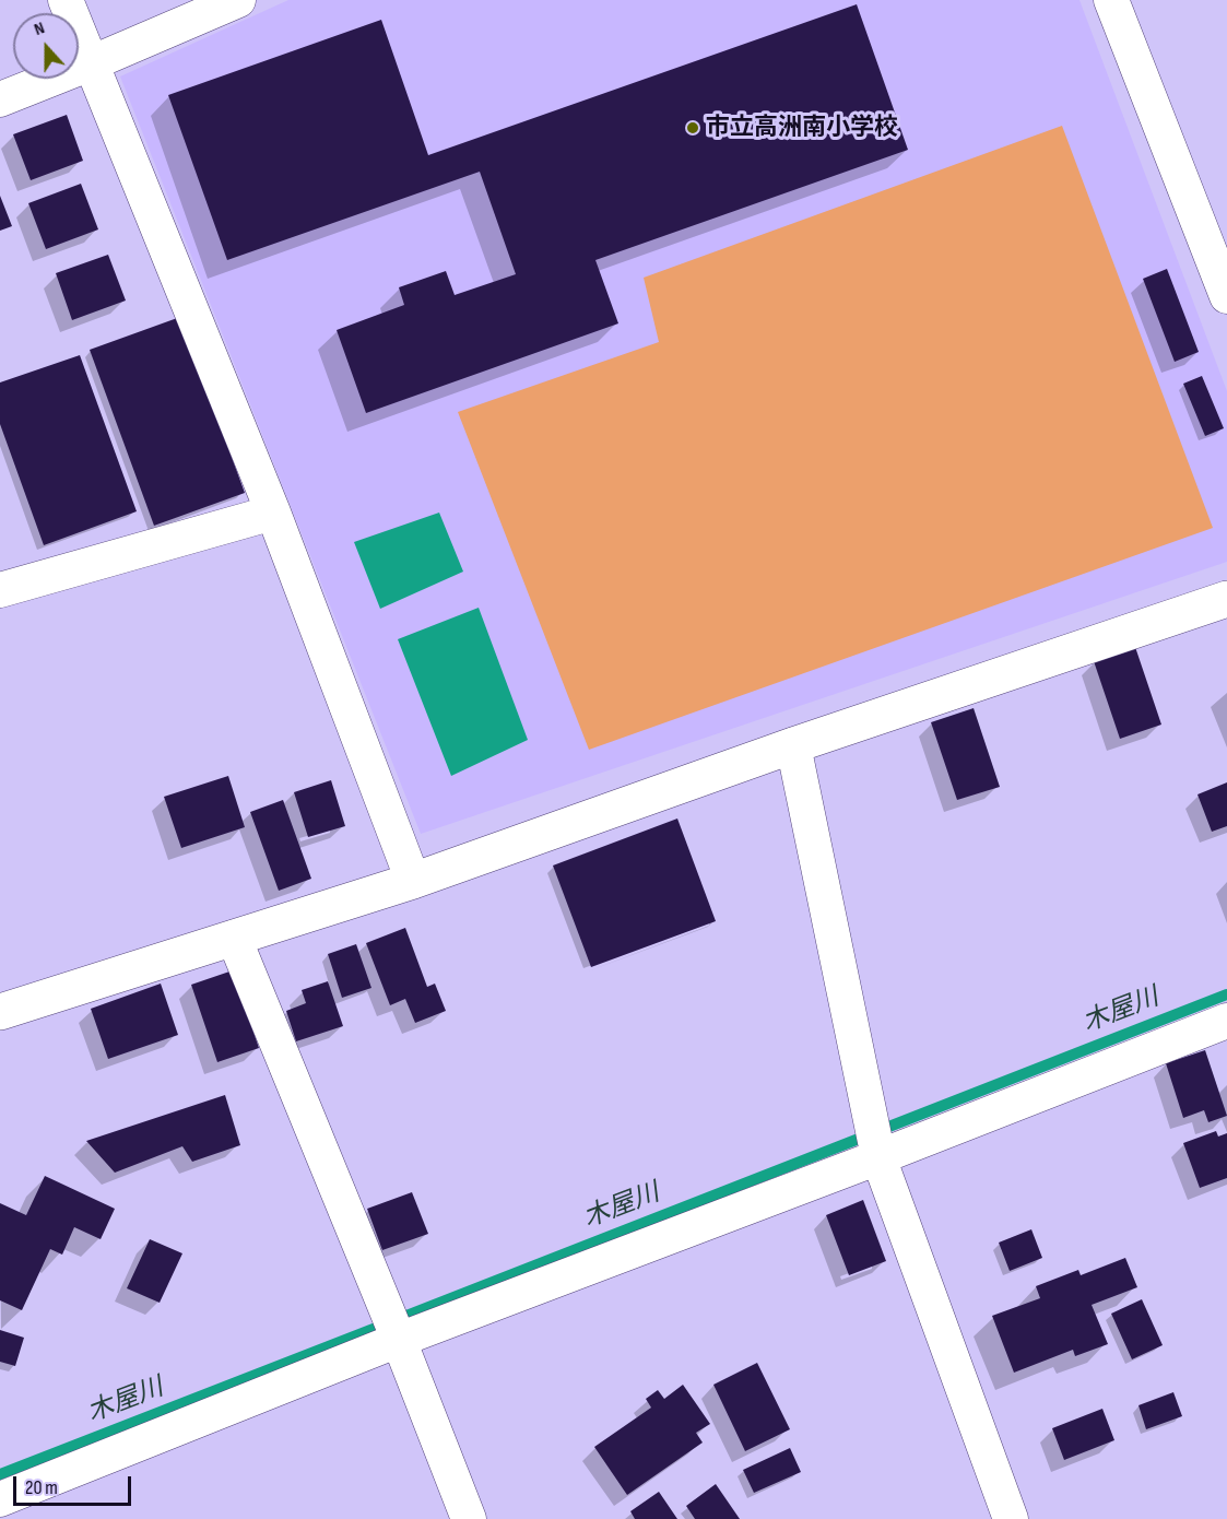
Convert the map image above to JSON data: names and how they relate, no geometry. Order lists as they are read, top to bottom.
{
  "water": ["木屋川"],
  "places": ["市立高洲南小学校"],
  "scale_bar": "20 m",
  "north": "top"
}
